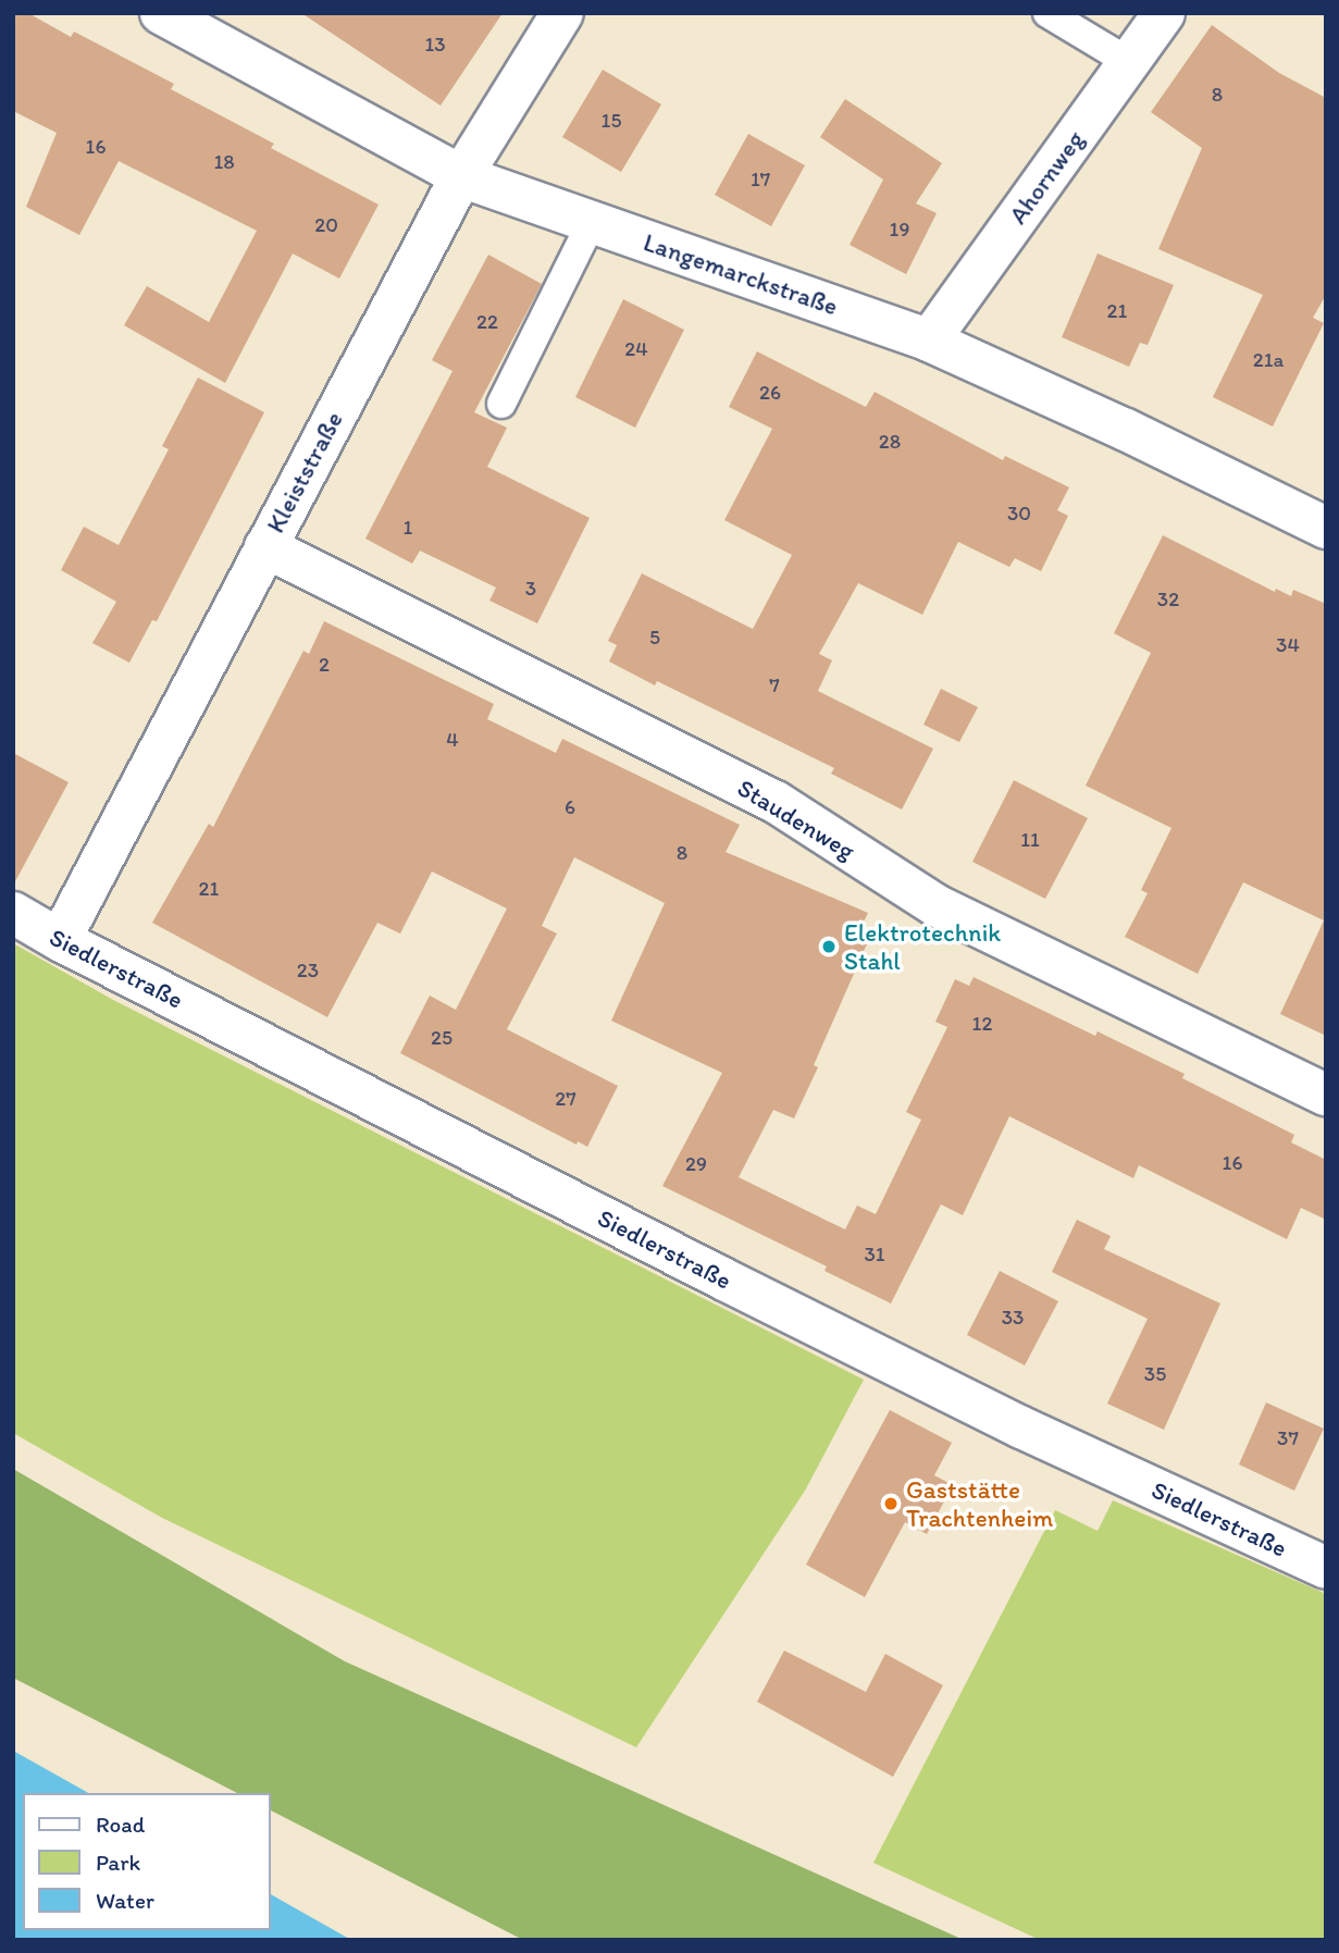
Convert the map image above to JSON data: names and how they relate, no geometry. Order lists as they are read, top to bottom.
{
  "streets": {
    "street": [
      "Ahornweg",
      "Langemarckstraße",
      "Kleiststraße",
      "Staudenweg",
      "Siedlerstraße"
    ]
  },
  "crossings": [
    ["Ahornweg", "Langemarckstraße"],
    ["Langemarckstraße", "Kleiststraße"],
    ["Kleiststraße", "Staudenweg"],
    ["Kleiststraße", "Siedlerstraße"]
  ],
  "places": ["Elektrotechnik Stahl", "Gaststätte Trachtenheim"],
  "house_numbers": [
    "13",
    "8",
    "15",
    "16",
    "18",
    "17",
    "20",
    "19",
    "21",
    "22",
    "24",
    "21a",
    "26",
    "28",
    "30",
    "1",
    "3",
    "32",
    "5",
    "34",
    "2",
    "7",
    "4",
    "6",
    "11",
    "8",
    "21",
    "23",
    "12",
    "25",
    "27",
    "16",
    "29",
    "31",
    "33",
    "35",
    "37"
  ],
  "legend": ["Road", "Park", "Water"]
}
